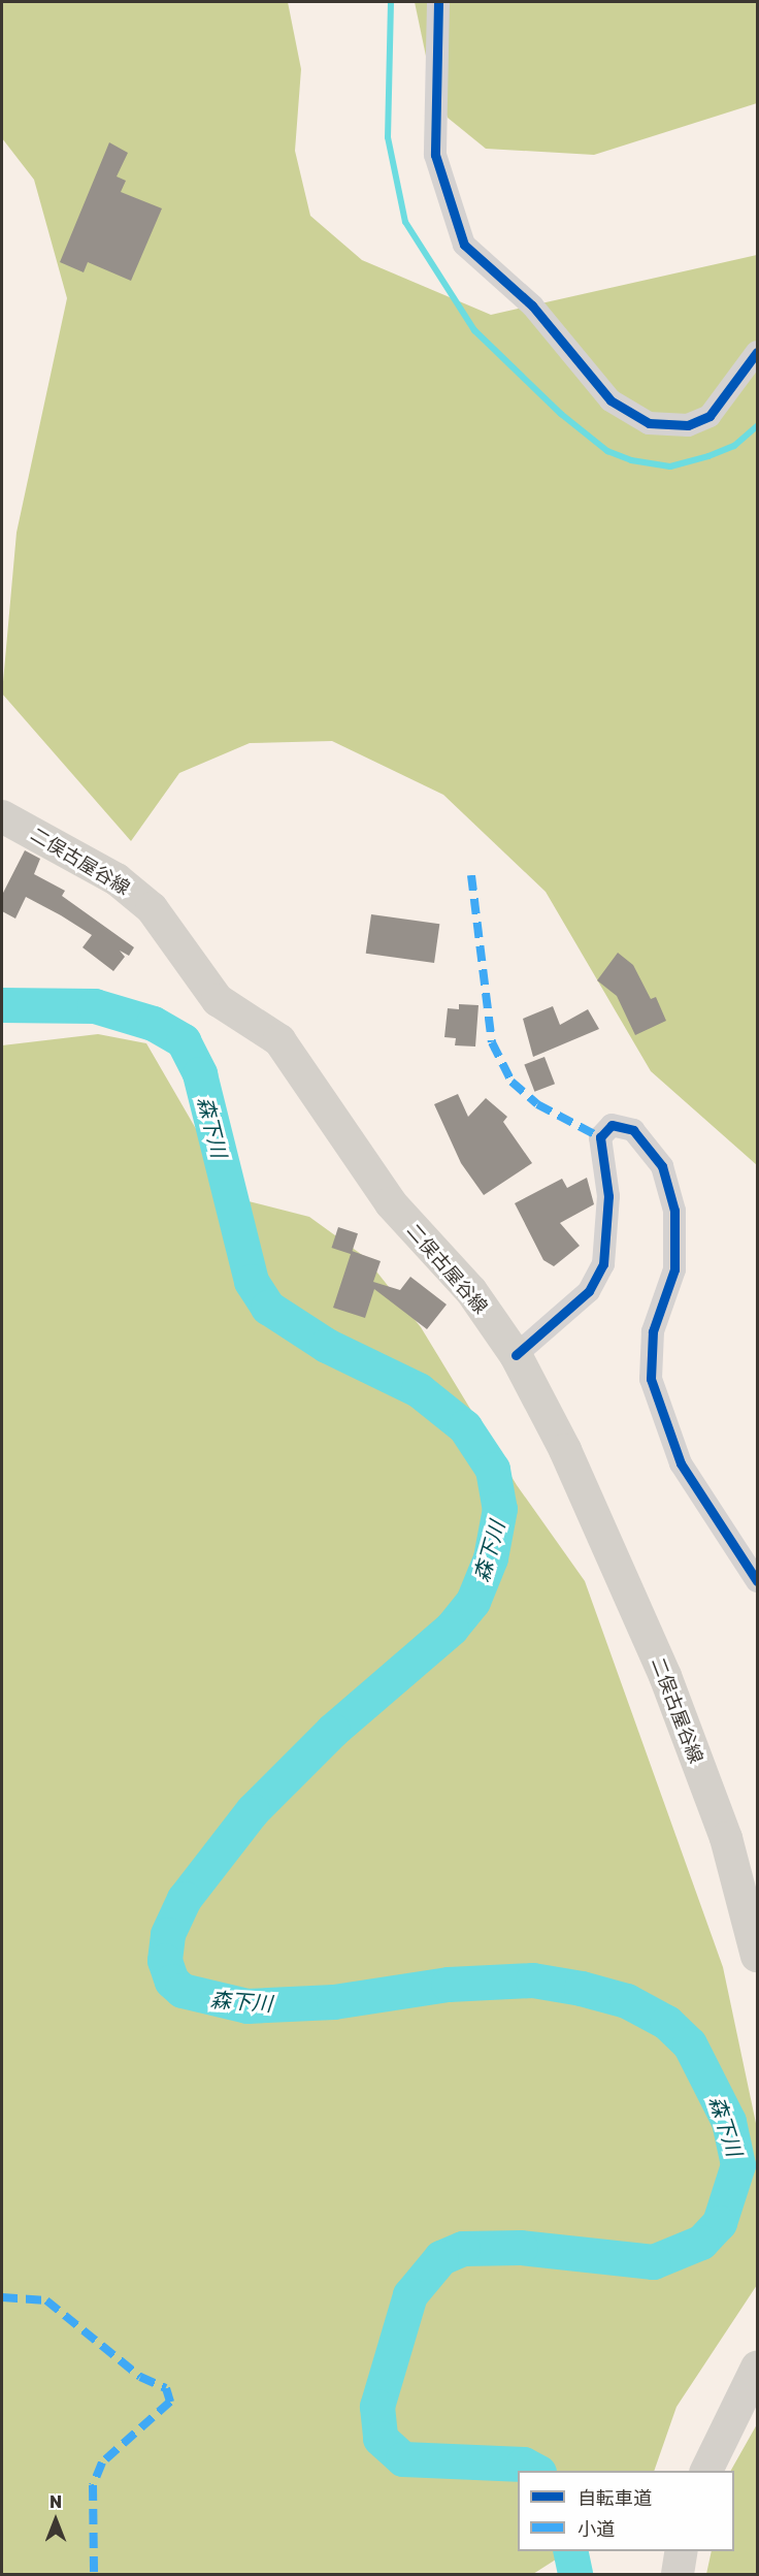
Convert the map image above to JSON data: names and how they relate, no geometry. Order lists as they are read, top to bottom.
{
  "streets": {
    "main road": ["二俣古屋谷線"]
  },
  "water": ["森下川"],
  "legend": ["自転車道", "小道"],
  "north": "top"
}
